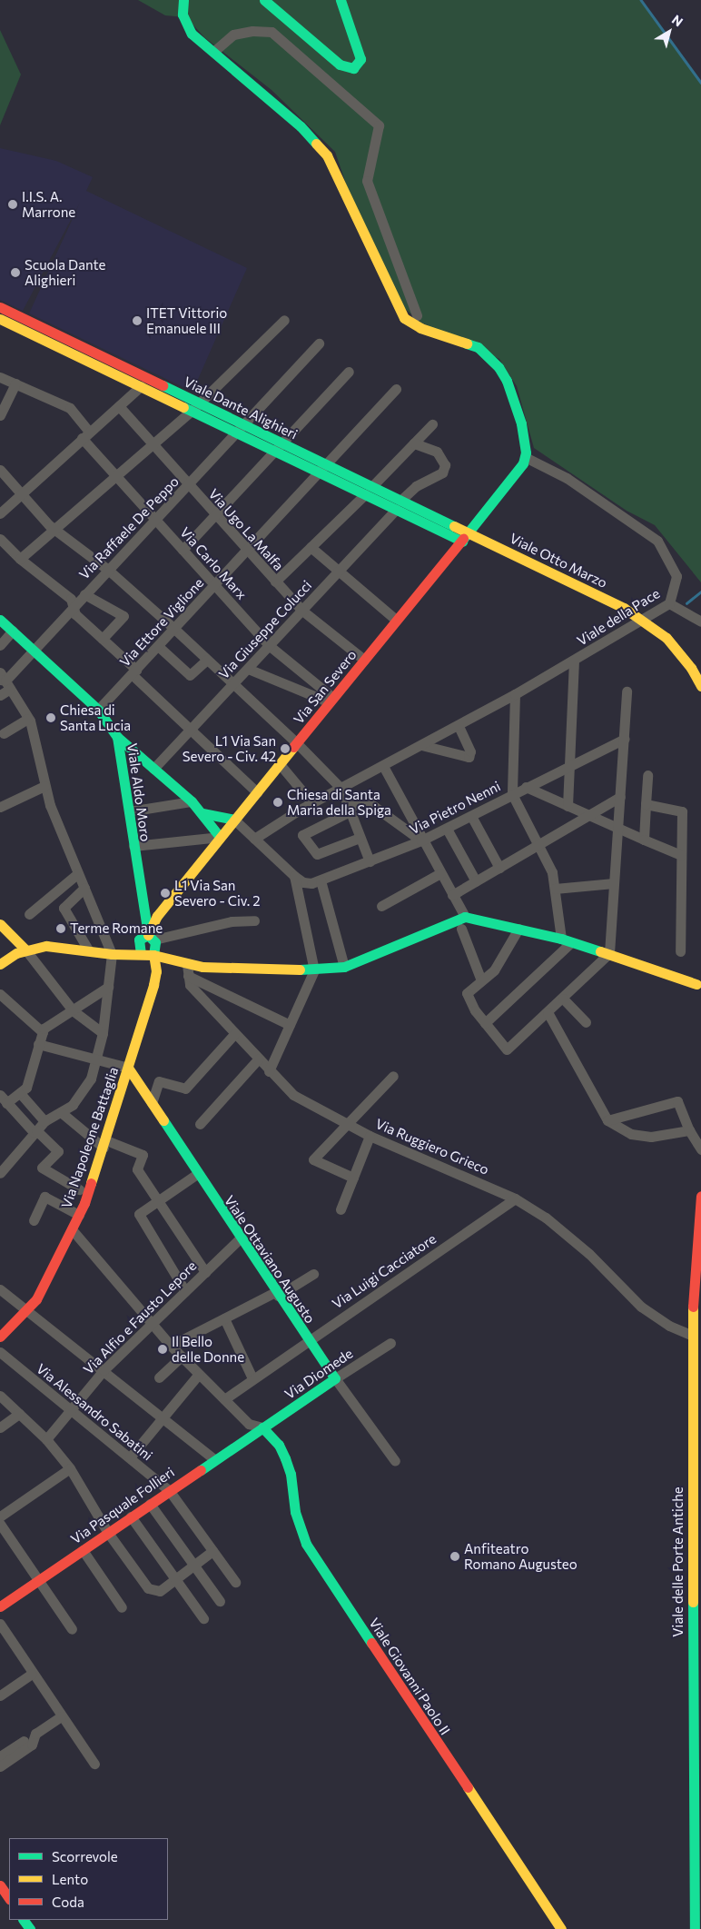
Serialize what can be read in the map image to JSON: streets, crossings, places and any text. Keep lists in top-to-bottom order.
{
  "streets": {
    "main road": [
      "Viale Dante Alighieri",
      "Viale Otto Marzo",
      "Via San Severo",
      "Viale Aldo Moro",
      "Via Napoleone Battaglia",
      "Viale Ottaviano Augusto",
      "Via Diomede",
      "Via Pasquale Follieri",
      "Viale delle Porte Antiche",
      "Viale Giovanni Paolo II"
    ],
    "street": [
      "Via Raffaele De Peppo",
      "Via Ugo La Malfa",
      "Via Carlo Marx",
      "Viale della Pace",
      "Via Ettore Viglione",
      "Via Giuseppe Colucci",
      "Via Pietro Nenni",
      "Via Ruggiero Grieco",
      "Via Luigi Cacciatore",
      "Via Alfio e Fausto Lepore",
      "Via Alessandro Sabatini"
    ]
  },
  "crossings": [
    ["Viale Dante Alighieri", "Via Raffaele De Peppo"],
    ["Viale Dante Alighieri", "Viale Otto Marzo"],
    ["Viale Dante Alighieri", "Via Ettore Viglione"],
    ["Viale Dante Alighieri", "Via Giuseppe Colucci"],
    ["Viale Dante Alighieri", "Via San Severo"],
    ["Via Raffaele De Peppo", "Via Ugo La Malfa"],
    ["Via Raffaele De Peppo", "Via Carlo Marx"],
    ["Via Raffaele De Peppo", "Viale Aldo Moro"],
    ["Via Ugo La Malfa", "Via Ettore Viglione"],
    ["Via Ugo La Malfa", "Via Giuseppe Colucci"],
    ["Via Ugo La Malfa", "Via San Severo"],
    ["Viale Otto Marzo", "Via San Severo"],
    ["Via Carlo Marx", "Via Ettore Viglione"],
    ["Via Carlo Marx", "Via Giuseppe Colucci"],
    ["Via Carlo Marx", "Via San Severo"],
    ["Viale della Pace", "Via San Severo"],
    ["Via Ettore Viglione", "Viale Aldo Moro"],
    ["Via San Severo", "Viale Aldo Moro"],
    ["Via San Severo", "Via Napoleone Battaglia"],
    ["Viale Aldo Moro", "Via Napoleone Battaglia"],
    ["Via Napoleone Battaglia", "Viale Ottaviano Augusto"],
    ["Via Ruggiero Grieco", "Via Luigi Cacciatore"],
    ["Via Ruggiero Grieco", "Viale delle Porte Antiche"],
    ["Viale Ottaviano Augusto", "Via Luigi Cacciatore"],
    ["Viale Ottaviano Augusto", "Via Alfio e Fausto Lepore"],
    ["Viale Ottaviano Augusto", "Via Diomede"],
    ["Via Alfio e Fausto Lepore", "Via Alessandro Sabatini"],
    ["Via Diomede", "Via Pasquale Follieri"],
    ["Via Diomede", "Viale Giovanni Paolo II"],
    ["Via Alessandro Sabatini", "Via Pasquale Follieri"],
    ["Via Pasquale Follieri", "Viale Giovanni Paolo II"]
  ],
  "places": [
    "I.I.S. A. Marrone",
    "Scuola Dante Alighieri",
    "ITET Vittorio Emanuele III",
    "Chiesa di Santa Lucia",
    "L1 Via San Severo - Civ. 42",
    "Chiesa di Santa Maria della Spiga",
    "L1 Via San Severo - Civ. 2",
    "Terme Romane",
    "Il Bello delle Donne",
    "Anfiteatro Romano Augusteo"
  ],
  "legend": ["Scorrevole", "Lento", "Coda"],
  "north": "top right"
}
